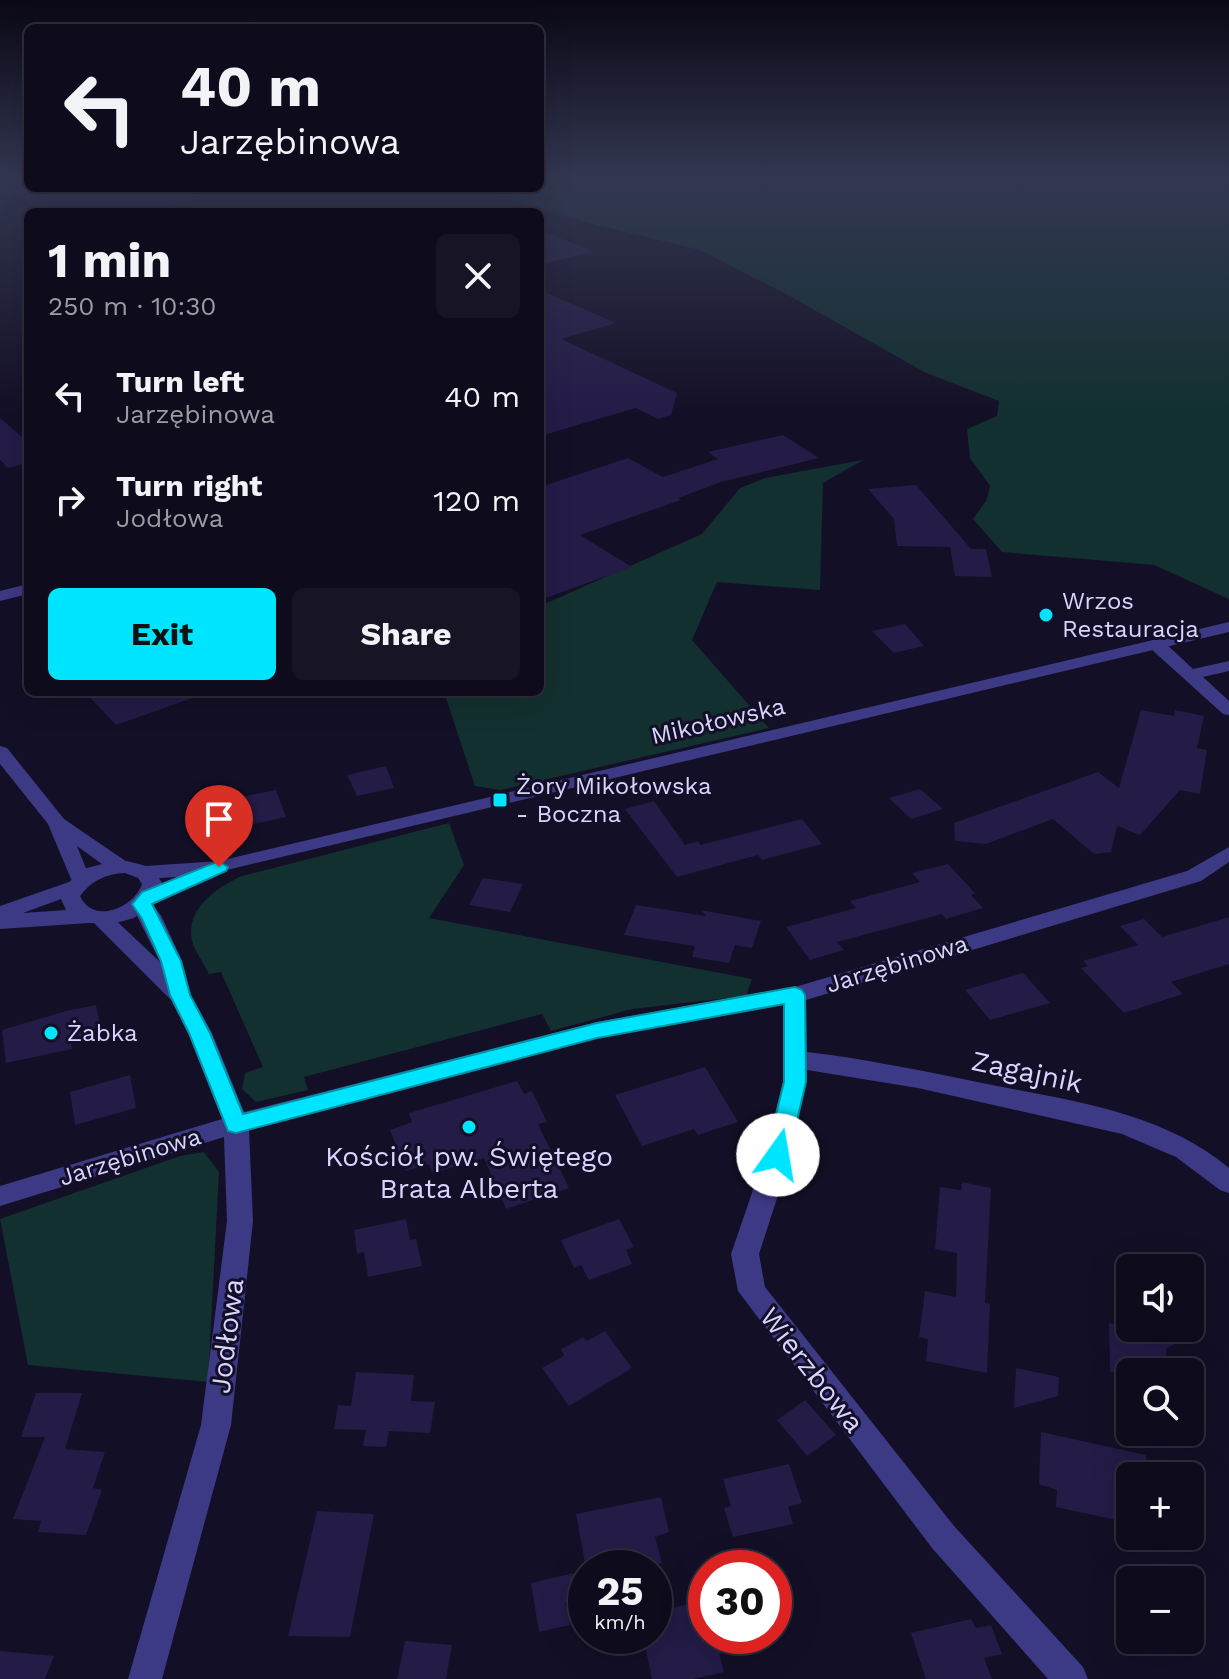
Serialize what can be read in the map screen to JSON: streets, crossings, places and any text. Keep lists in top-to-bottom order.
{
  "streets": {
    "street": [
      "Mikołowska",
      "Jarzębinowa",
      "Zagajnik",
      "Jodłowa",
      "Wierzbowa"
    ]
  },
  "crossings": [
    ["Mikołowska", "Jodłowa"],
    ["Jarzębinowa", "Jodłowa"],
    ["Jarzębinowa", "Wierzbowa"],
    ["Zagajnik", "Wierzbowa"]
  ],
  "places": {
    "other": ["Wrzos Restauracja", "Żabka", "Kościół pw. Świętego Brata Alberta"],
    "transit": ["Żory Mikołowska - Boczna"]
  },
  "page": {
    "turn": ["40 m", "Jarzębinowa"],
    "heading": ["1 min", "250 m · 10:30"],
    "list": [
      {
        "name": "Turn left",
        "note": "Jarzębinowa",
        "value": "40 m"
      },
      {
        "name": "Turn right",
        "note": "Jodłowa",
        "value": "120 m"
      }
    ],
    "buttons": ["Exit", "Share"],
    "map_buttons": ["+", "−"],
    "speed": "25 km/h",
    "limit": "30"
  }
}
